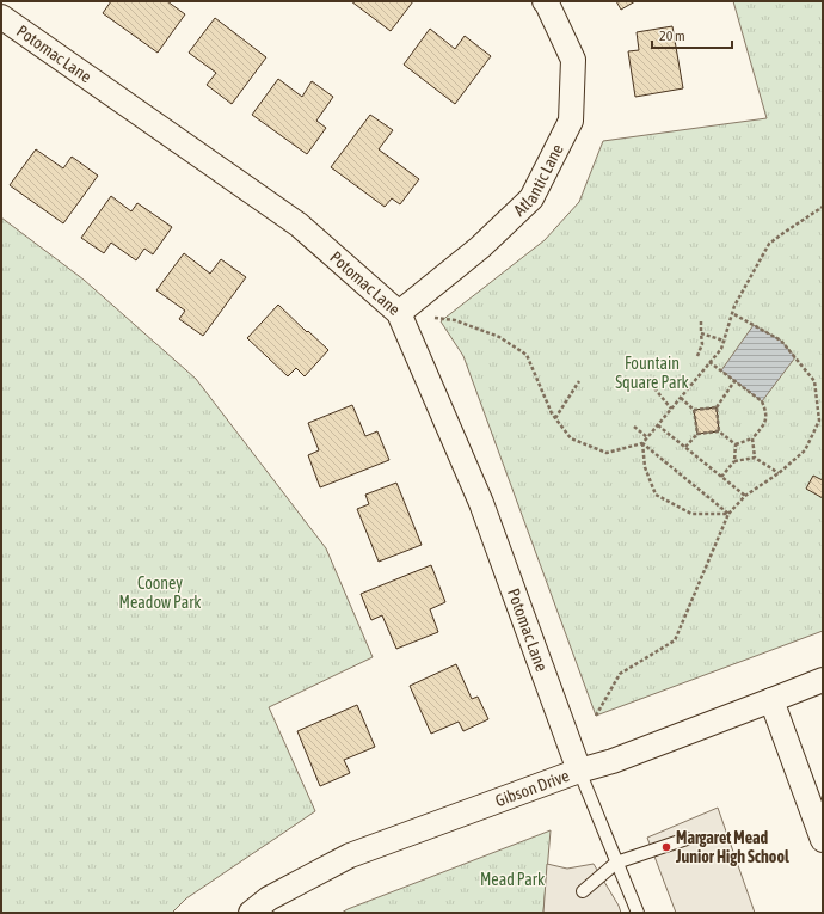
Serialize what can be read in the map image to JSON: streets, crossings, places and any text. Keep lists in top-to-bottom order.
{
  "streets": {
    "street": ["Potomac Lane", "Atlantic Lane", "Gibson Drive"]
  },
  "crossings": [
    ["Potomac Lane", "Atlantic Lane"],
    ["Potomac Lane", "Gibson Drive"]
  ],
  "parks": ["Fountain Square Park", "Cooney Meadow Park", "Mead Park"],
  "places": ["Margaret Mead Junior High School"],
  "scale_bar": "20 m"
}
